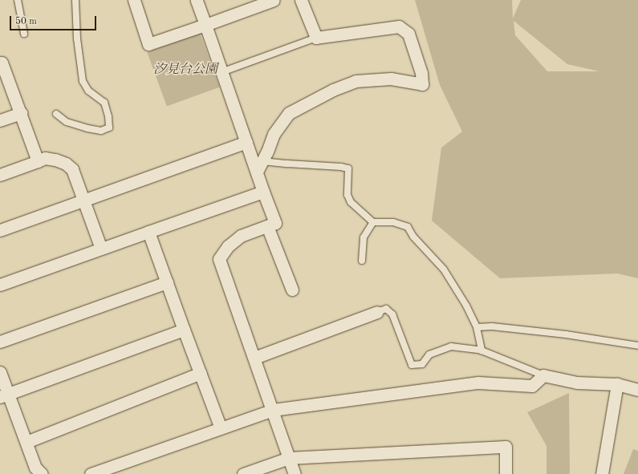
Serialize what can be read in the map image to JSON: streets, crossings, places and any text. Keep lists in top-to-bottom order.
{
  "parks": ["汐見台公園"],
  "scale_bar": "50 m"
}
